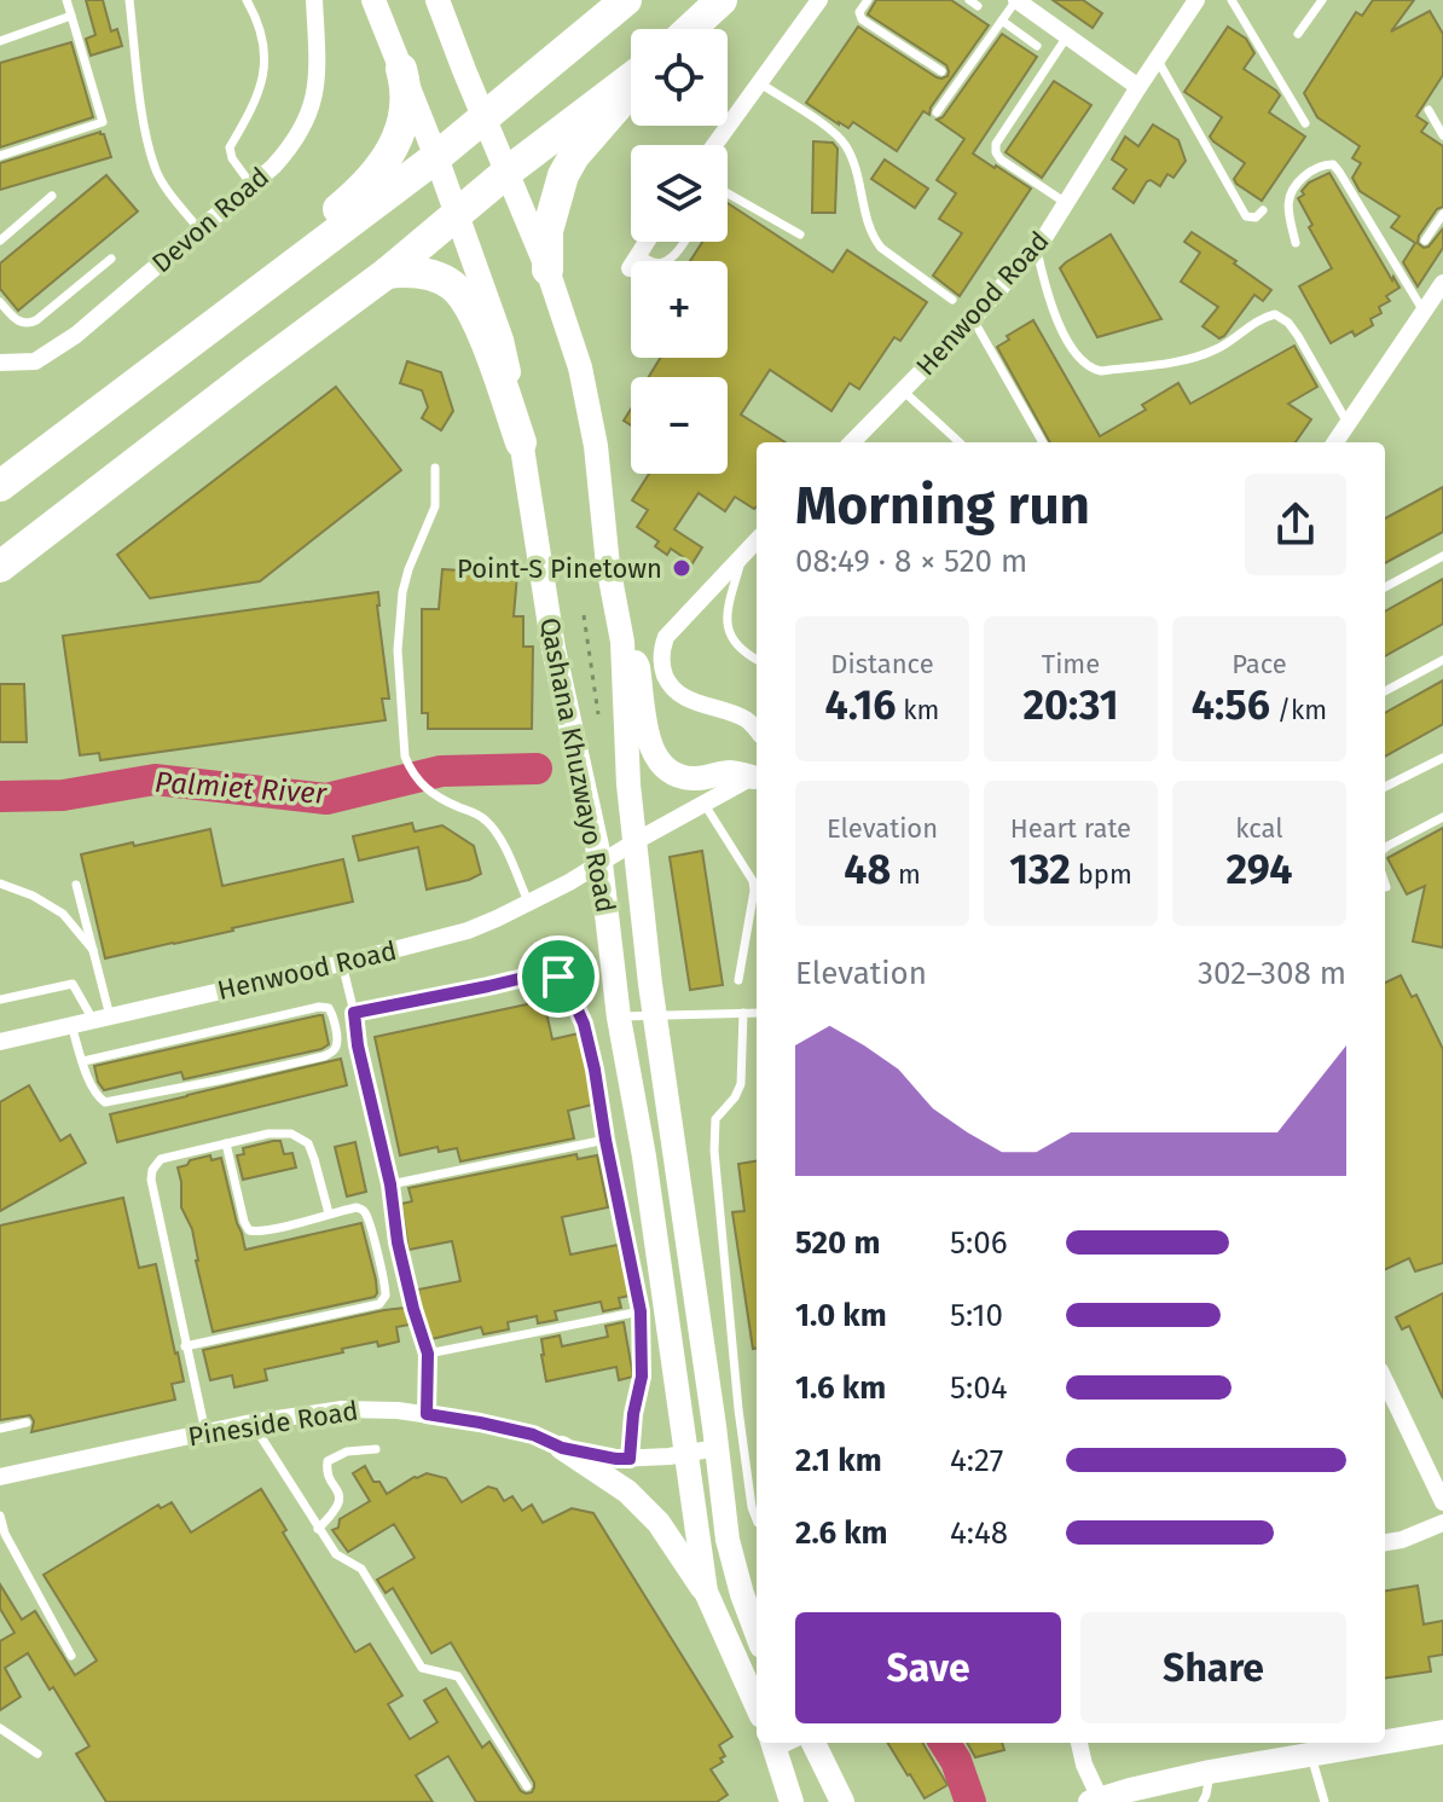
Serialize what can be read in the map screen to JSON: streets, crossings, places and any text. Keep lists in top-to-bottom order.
{
  "streets": {
    "main road": ["Qashana Khuzwayo Road"],
    "street": ["Devon Road", "Henwood Road", "Pineside Road"]
  },
  "crossings": [
    ["Henwood Road", "Qashana Khuzwayo Road"],
    ["Qashana Khuzwayo Road", "Pineside Road"]
  ],
  "water": ["Palmiet River"],
  "places": ["Point-S Pinetown"],
  "page": {
    "map_buttons": ["+", "−"],
    "heading": ["Morning run", "08:49 · 8 × 520 m"],
    "stats": [
      ["Distance", "4.16 km"],
      ["Time", "20:31"],
      ["Pace", "4:56 /km"],
      ["Elevation", "48 m"],
      ["Heart rate", "132 bpm"],
      ["kcal", "294"]
    ],
    "chart": ["Elevation", "302–308 m"],
    "list": [
      {
        "name": "520 m",
        "note": "5:06"
      },
      {
        "name": "1.0 km",
        "note": "5:10"
      },
      {
        "name": "1.6 km",
        "note": "5:04"
      },
      {
        "name": "2.1 km",
        "note": "4:27"
      },
      {
        "name": "2.6 km",
        "note": "4:48"
      }
    ],
    "buttons": ["Save", "Share"]
  }
}
